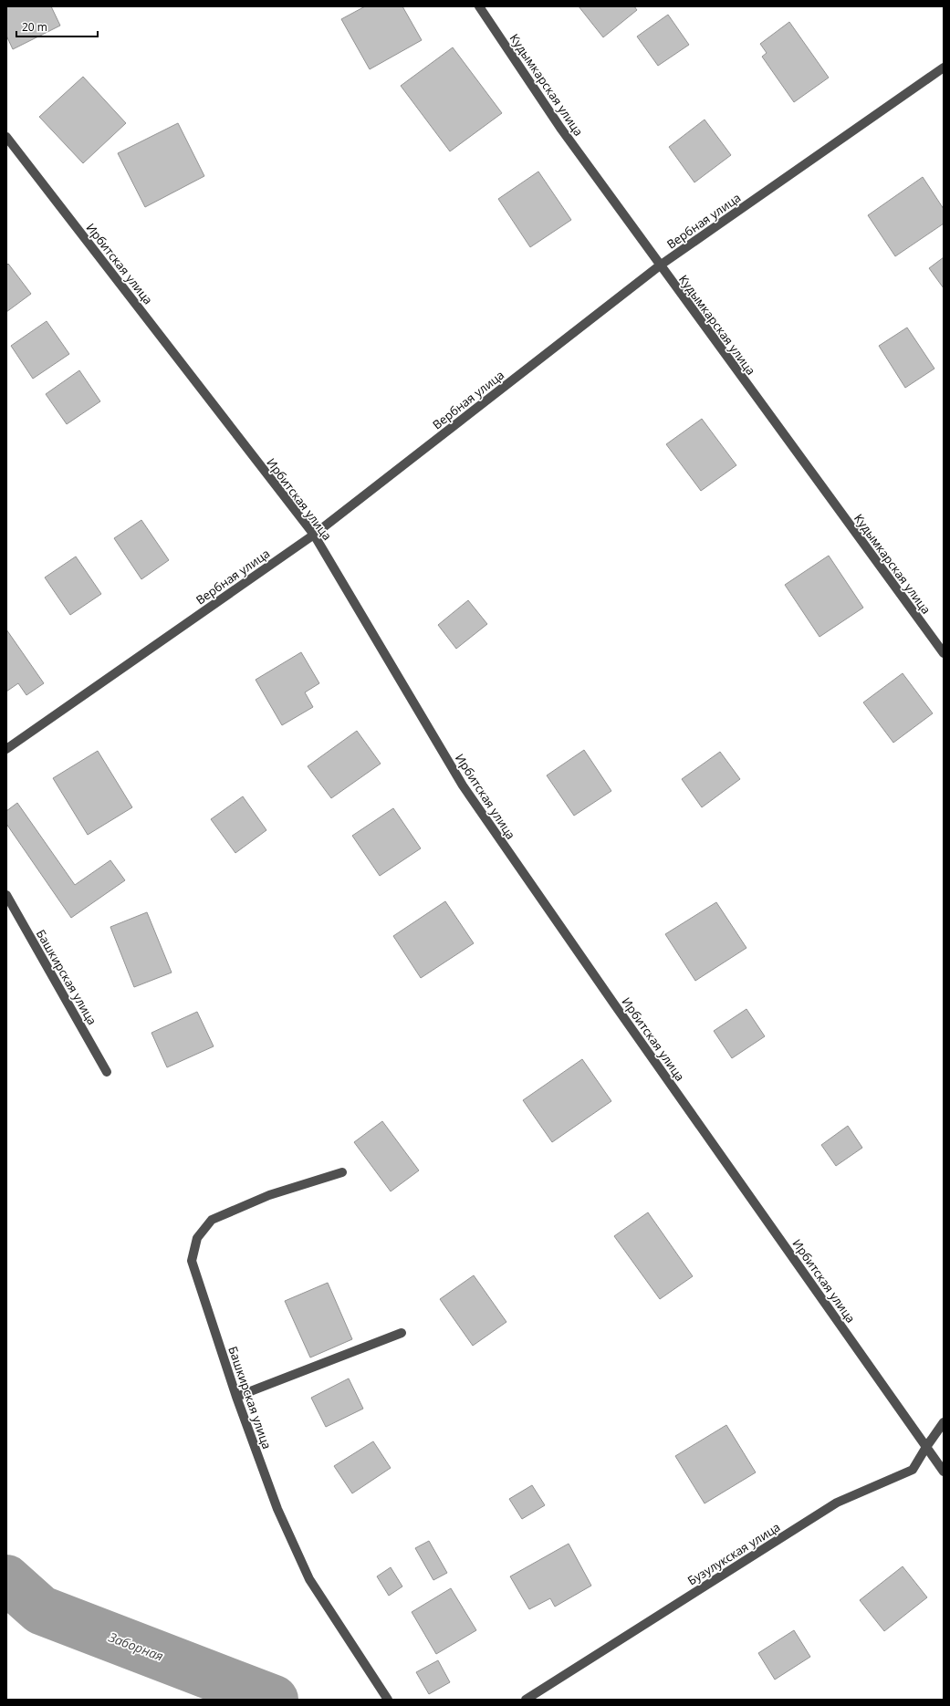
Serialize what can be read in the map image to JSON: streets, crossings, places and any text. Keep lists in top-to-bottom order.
{
  "streets": {
    "street": [
      "Кудымкарская улица",
      "Вербная улица",
      "Ирбитская улица",
      "Башкирская улица",
      "Бузулукская улица"
    ]
  },
  "crossings": [
    ["Кудымкарская улица", "Вербная улица"],
    ["Вербная улица", "Ирбитская улица"],
    ["Ирбитская улица", "Бузулукская улица"]
  ],
  "water": ["Заборная"],
  "scale_bar": "20 m"
}
